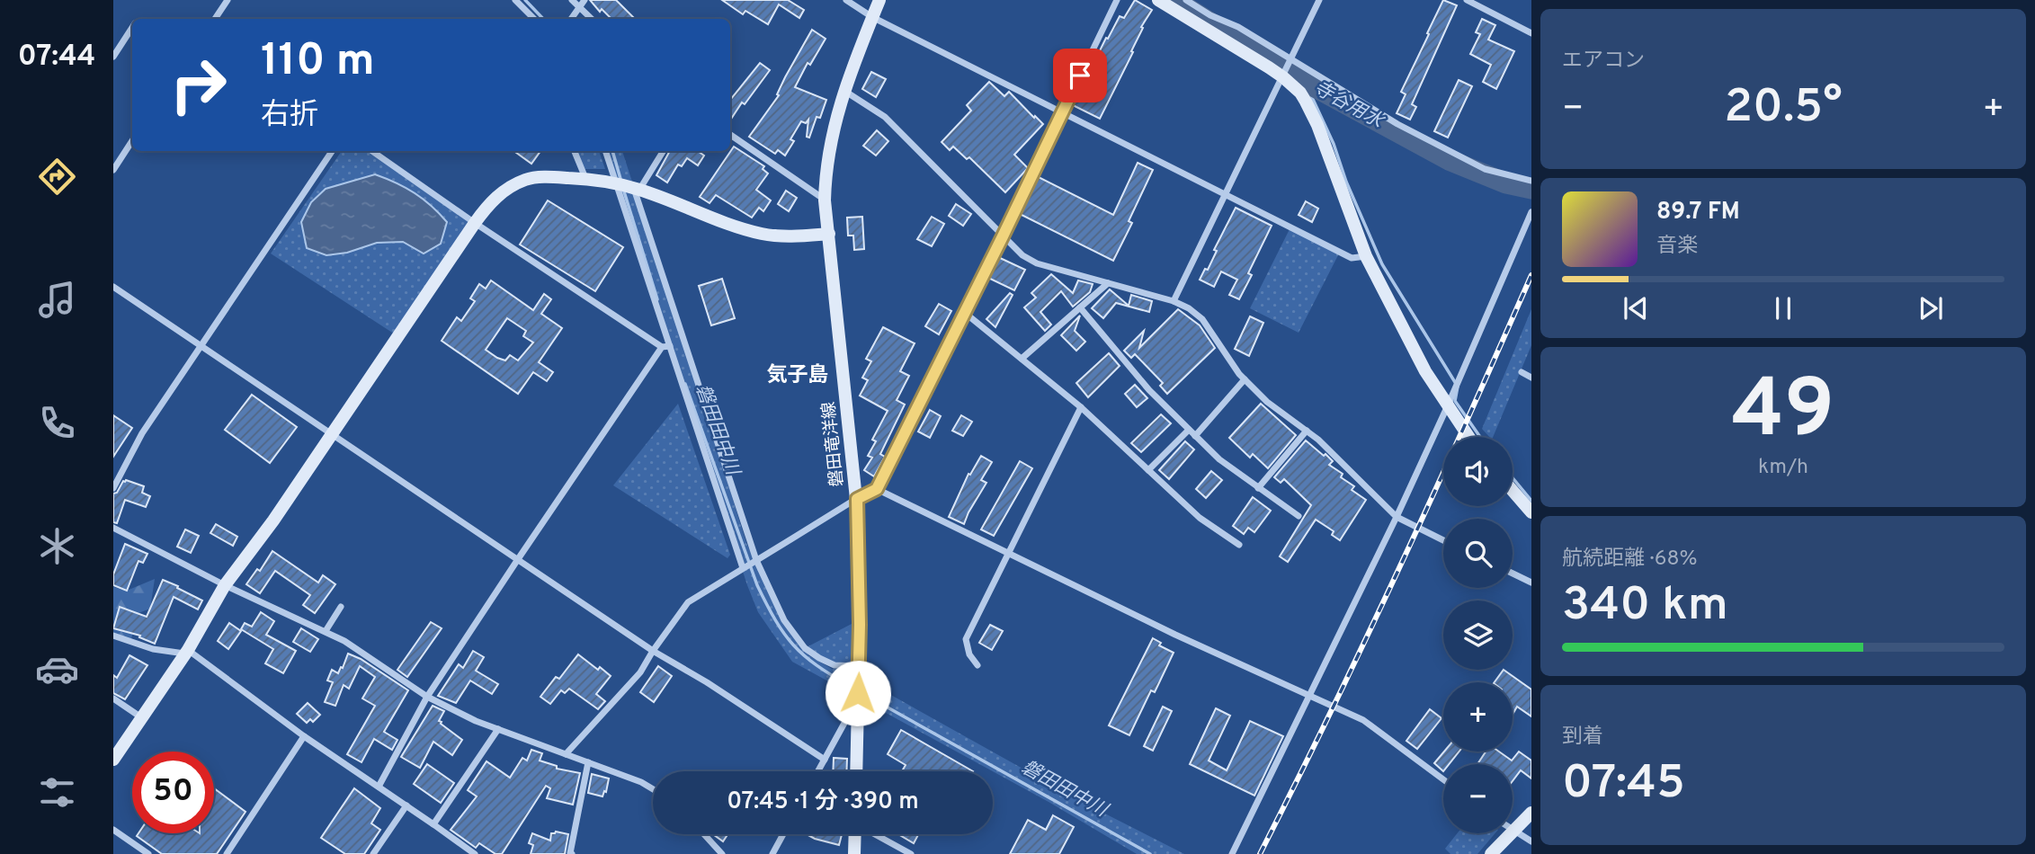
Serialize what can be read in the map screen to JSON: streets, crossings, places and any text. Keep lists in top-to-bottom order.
{
  "streets": {
    "street": ["磐田竜洋線"]
  },
  "districts": ["気子島"],
  "water": ["寺谷用水", "磐田田中川"],
  "page": {
    "tabs": "07:44",
    "tile": [
      "エアコン",
      ["49", "km/h"],
      ["航続距離 · 68%", "340 km"],
      ["到着", "07:45"]
    ],
    "turn": ["110 m", "右折"],
    "heat": ["−", "20.5°", "+"],
    "song": ["89.7 FM", "音楽"],
    "map_buttons": ["+", "−"],
    "limit": "50",
    "trip": "07:45 · 1 分 · 390 m"
  }
}
